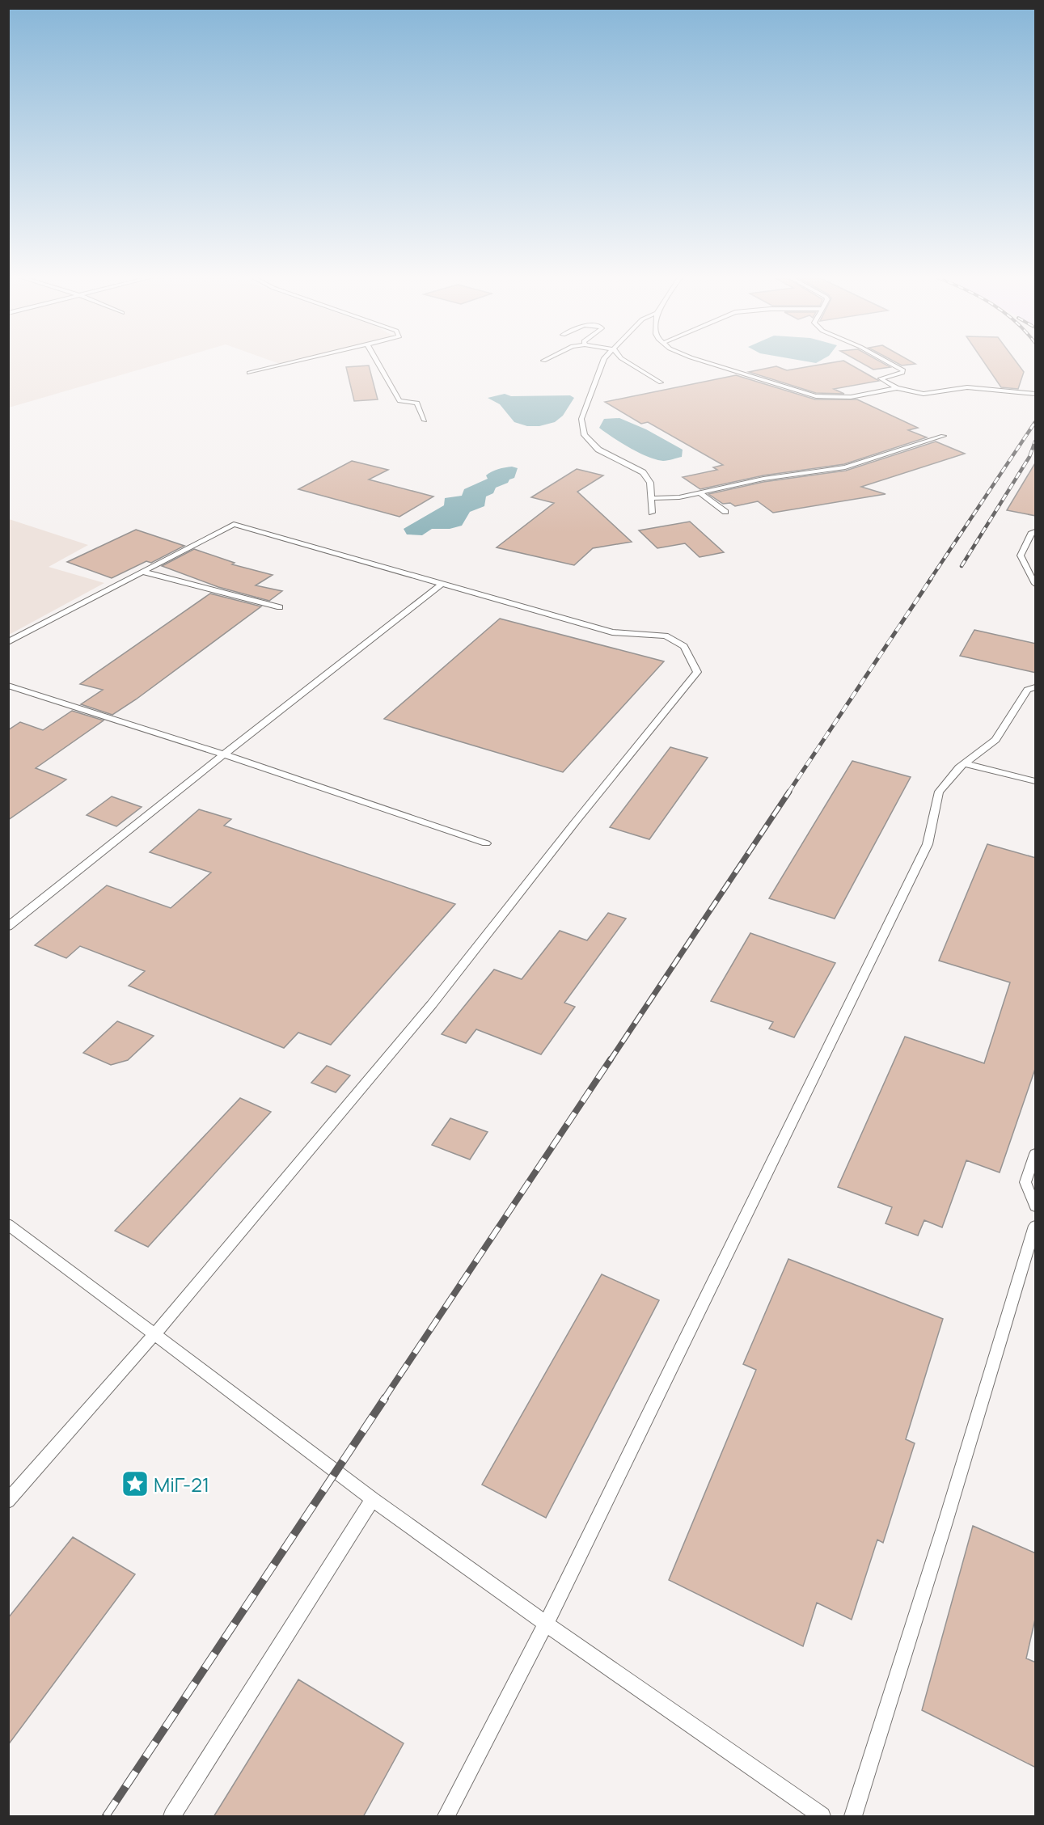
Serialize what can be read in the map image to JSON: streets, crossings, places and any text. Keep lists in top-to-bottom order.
{
  "places": {
    "place": ["МіГ-21"]
  }
}
